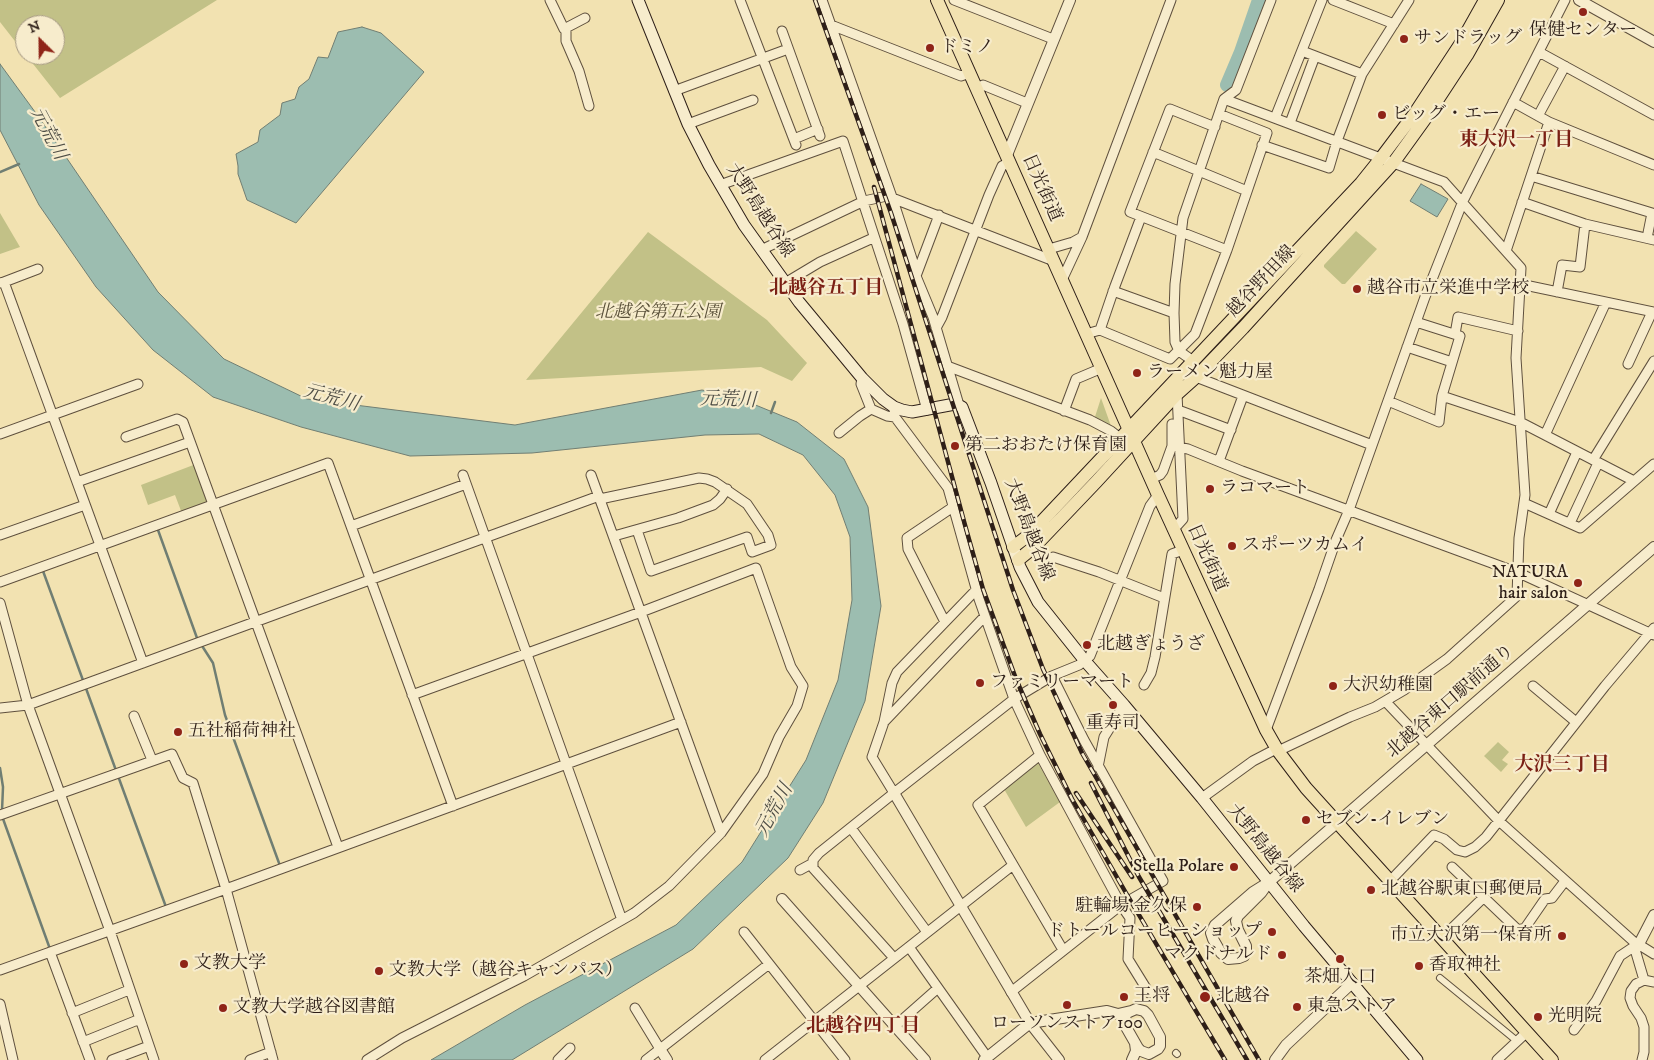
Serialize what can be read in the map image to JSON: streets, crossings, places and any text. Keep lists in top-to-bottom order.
{
  "streets": {
    "main road": ["日光街道", "大野島越谷線", "越谷野田線"],
    "street": ["北越谷東口駅前通り"]
  },
  "crossings": [
    ["日光街道", "越谷野田線"],
    ["日光街道", "北越谷東口駅前通り"],
    ["大野島越谷線", "越谷野田線"],
    ["大野島越谷線", "北越谷東口駅前通り"]
  ],
  "districts": [
    "東大沢一丁目",
    "北越谷五丁目",
    "大沢三丁目",
    "北越谷四丁目"
  ],
  "water": ["元荒川"],
  "parks": ["北越谷第五公園"],
  "places": [
    "保健センター",
    "サンドラッグ",
    "ドミノ",
    "ビッグ・エー",
    "越谷市立栄進中学校",
    "ラーメン魁力屋",
    "第二おおたけ保育園",
    "ラコマート",
    "スポーツカムイ",
    "NATURA hair salon",
    "北越ぎょうざ",
    "ファミリーマート",
    "大沢幼稚園",
    "重寿司",
    "五社稲荷神社",
    "セブン-イレブン",
    "Stella Polare",
    "北越谷駅東口郵便局",
    "駐輪場 金久保",
    "ドトールコーヒーショップ",
    "市立大沢第一保育所",
    "マクドナルド",
    "茶畑入口",
    "文教大学",
    "香取神社",
    "文教大学（越谷キャンパス）",
    "王将",
    "北越谷",
    "ローソンストア100",
    "東急ストア",
    "文教大学越谷図書館",
    "光明院"
  ],
  "north": "top left"
}
